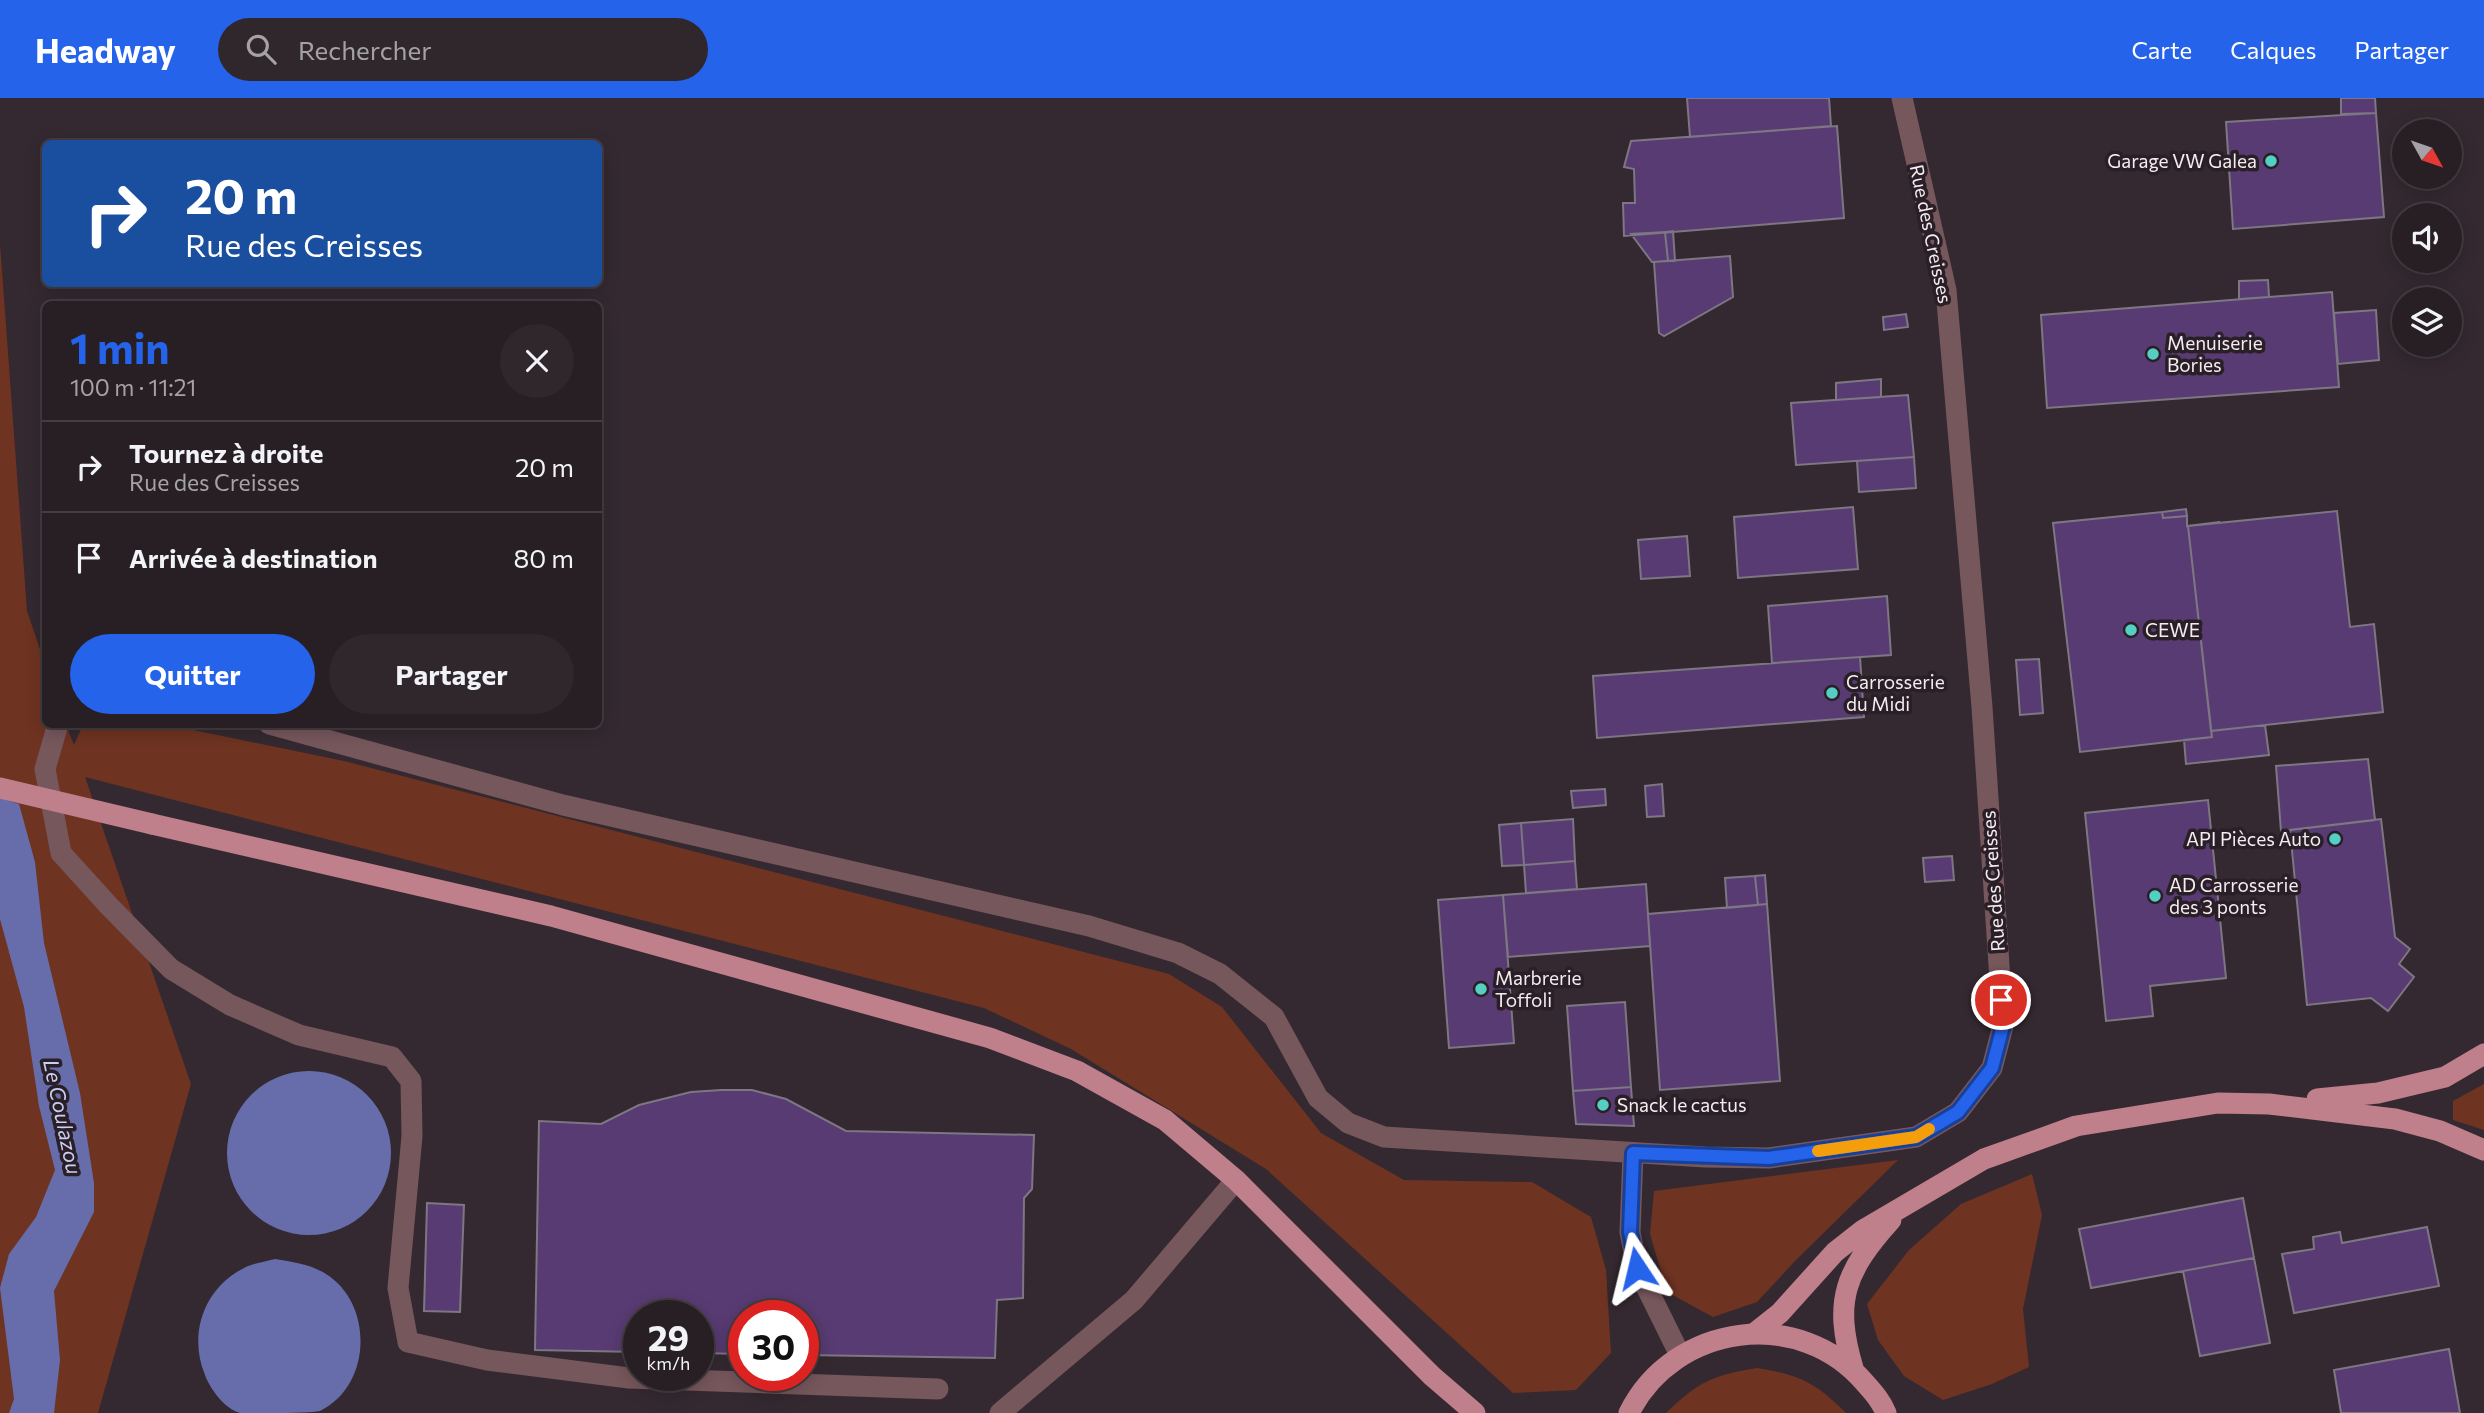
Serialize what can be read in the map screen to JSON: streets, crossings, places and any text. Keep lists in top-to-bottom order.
{
  "streets": {
    "street": ["Rue des Creisses"]
  },
  "water": ["Le Coulazou"],
  "places": [
    "Garage VW Galea",
    "Menuiserie Bories",
    "CEWE",
    "Carrosserie du Midi",
    "API Pièces Auto",
    "AD Carrosserie des 3 ponts",
    "Marbrerie Toffoli",
    "Snack le cactus"
  ],
  "north": "bottom right",
  "page": {
    "header": "Headway",
    "search": "Rechercher",
    "nav": ["Carte", "Calques", "Partager"],
    "turn": ["20 m", "Rue des Creisses"],
    "heading": ["1 min", "100 m · 11:21"],
    "list": [
      {
        "name": "Tournez à droite",
        "note": "Rue des Creisses",
        "value": "20 m"
      },
      {
        "name": "Arrivée à destination",
        "value": "80 m"
      }
    ],
    "buttons": ["Quitter", "Partager"],
    "speed": "29 km/h",
    "limit": "30"
  }
}
